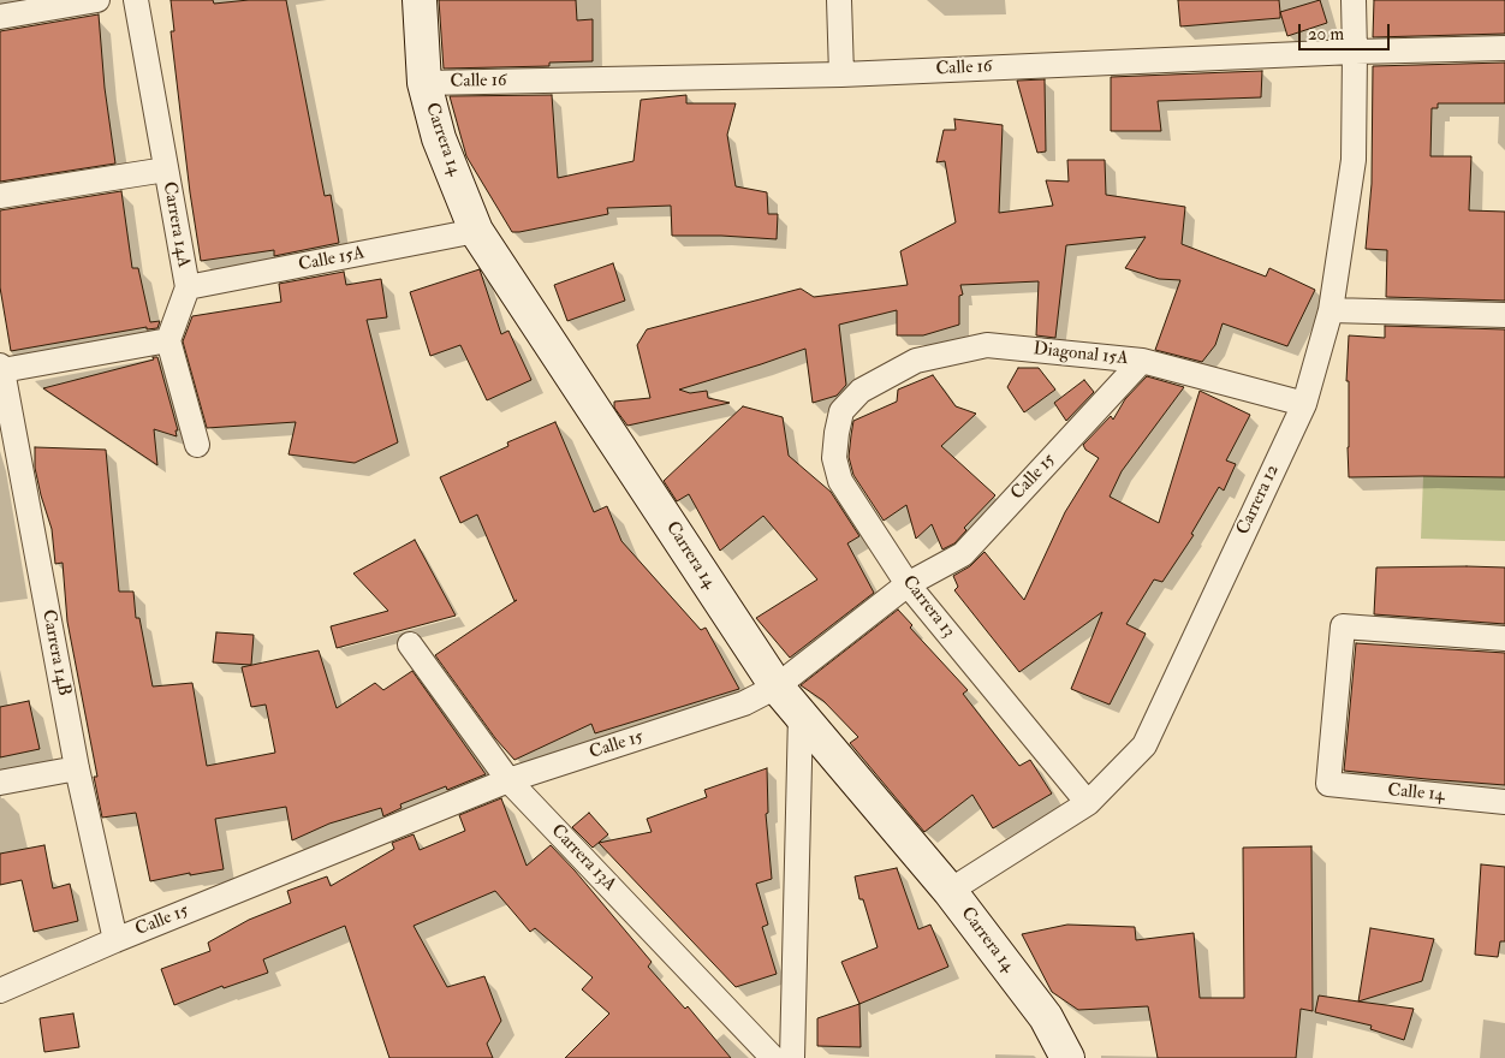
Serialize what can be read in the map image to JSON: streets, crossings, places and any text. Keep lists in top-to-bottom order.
{
  "streets": {
    "street": [
      "Calle 16",
      "Carrera 14",
      "Carrera 14A",
      "Calle 15A",
      "Diagonal 15A",
      "Calle 15",
      "Carrera 12",
      "Carrera 13",
      "Carrera 14B",
      "Calle 14",
      "Carrera 13A"
    ]
  },
  "crossings": [
    ["Calle 16", "Carrera 14"],
    ["Calle 16", "Carrera 12"],
    ["Carrera 14", "Calle 15A"],
    ["Carrera 14", "Calle 15"],
    ["Carrera 14", "Carrera 12"],
    ["Carrera 14A", "Calle 15A"],
    ["Diagonal 15A", "Calle 15"],
    ["Diagonal 15A", "Carrera 12"],
    ["Diagonal 15A", "Carrera 13"],
    ["Calle 15", "Carrera 13"],
    ["Calle 15", "Carrera 14B"],
    ["Calle 15", "Carrera 13A"],
    ["Carrera 12", "Carrera 13"]
  ],
  "scale_bar": "20 m"
}
